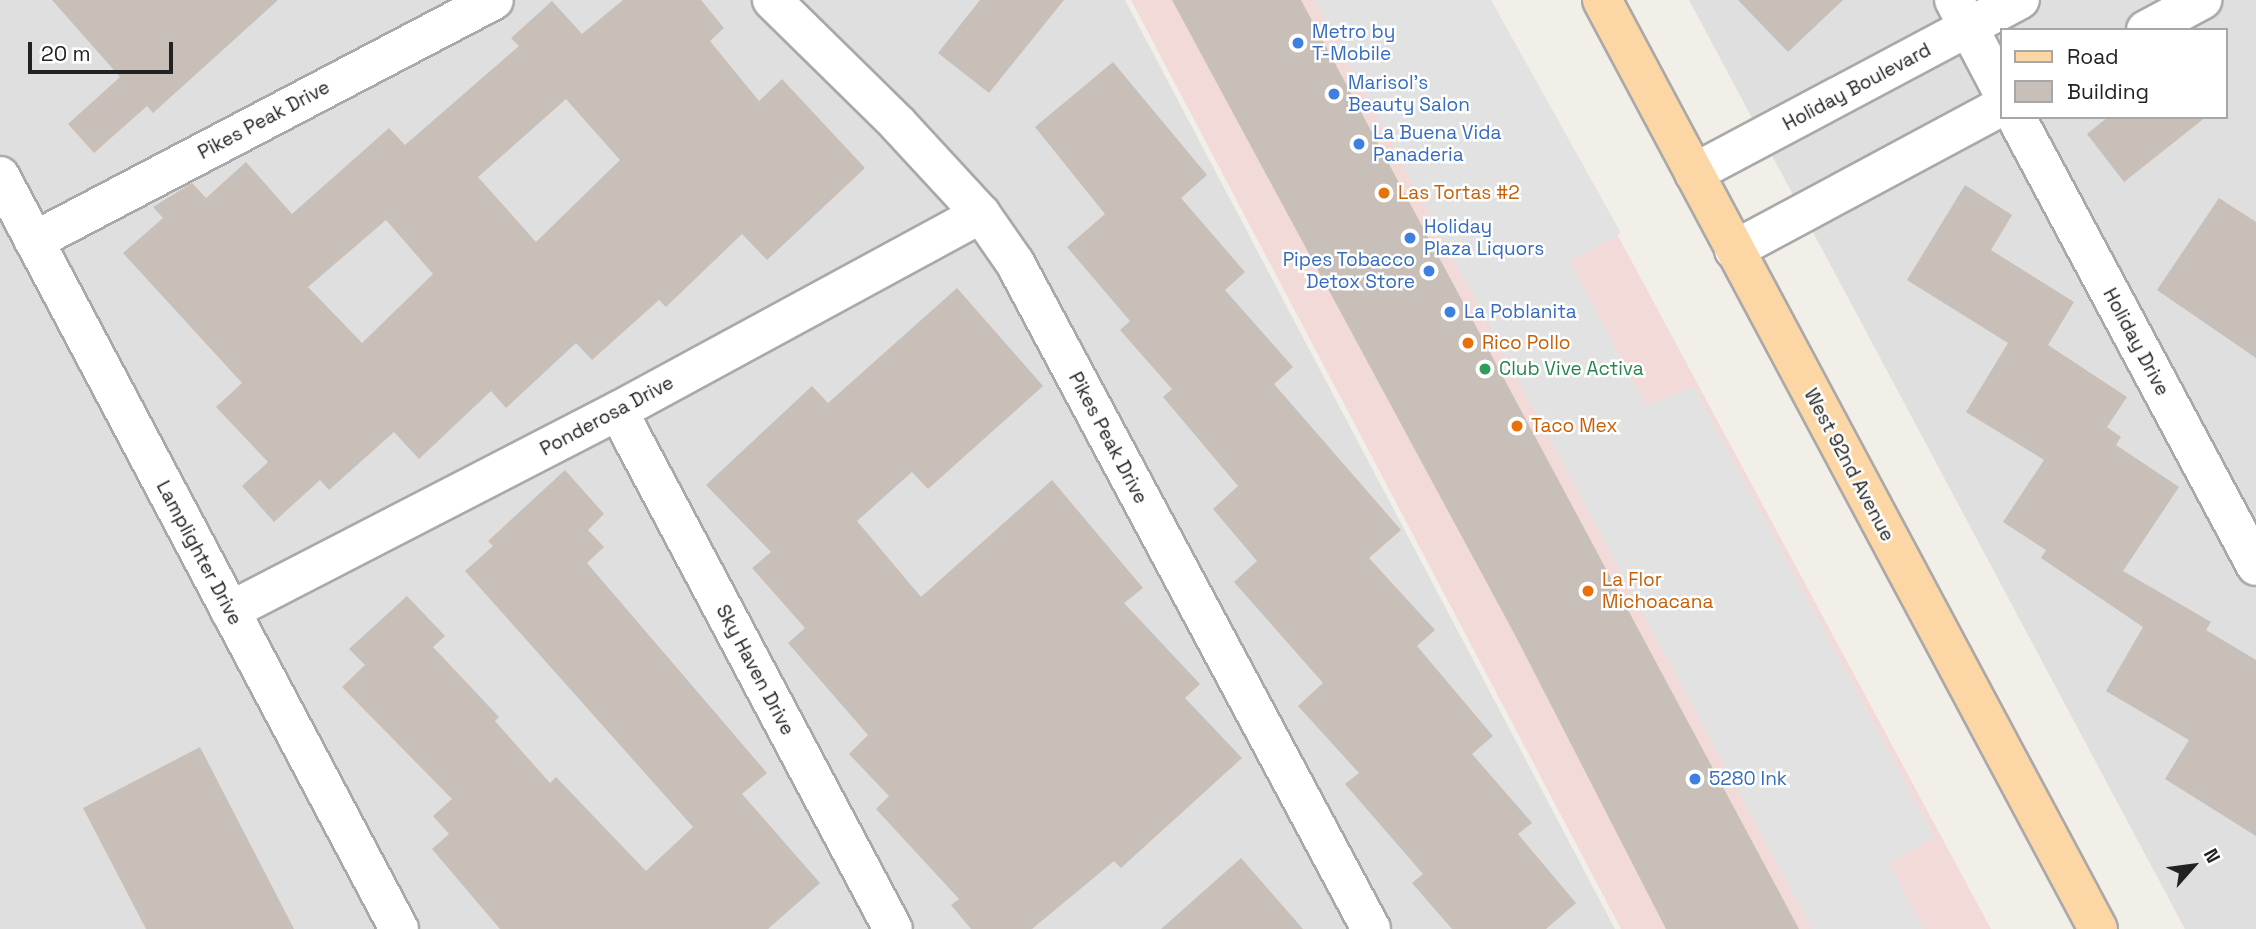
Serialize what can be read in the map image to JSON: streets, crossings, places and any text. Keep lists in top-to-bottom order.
{
  "streets": {
    "main road": ["West 92nd Avenue"],
    "street": [
      "Holiday Boulevard",
      "Pikes Peak Drive",
      "Holiday Drive",
      "Ponderosa Drive",
      "Lamplighter Drive",
      "Sky Haven Drive"
    ]
  },
  "crossings": [
    ["Holiday Boulevard", "West 92nd Avenue"],
    ["Pikes Peak Drive", "Ponderosa Drive"],
    ["Pikes Peak Drive", "Lamplighter Drive"],
    ["Ponderosa Drive", "Lamplighter Drive"],
    ["Ponderosa Drive", "Sky Haven Drive"]
  ],
  "places": [
    "Metro by T-Mobile",
    "Marisol's Beauty Salon",
    "La Buena Vida Panaderia",
    "Las Tortas #2",
    "Holiday Plaza Liquors",
    "Pipes Tobacco Detox Store",
    "La Poblanita",
    "Rico Pollo",
    "Club Vive Activa",
    "Taco Mex",
    "La Flor Michoacana",
    "5280 Ink"
  ],
  "legend": ["Road", "Building"],
  "scale_bar": "20 m",
  "north": "top right"
}
